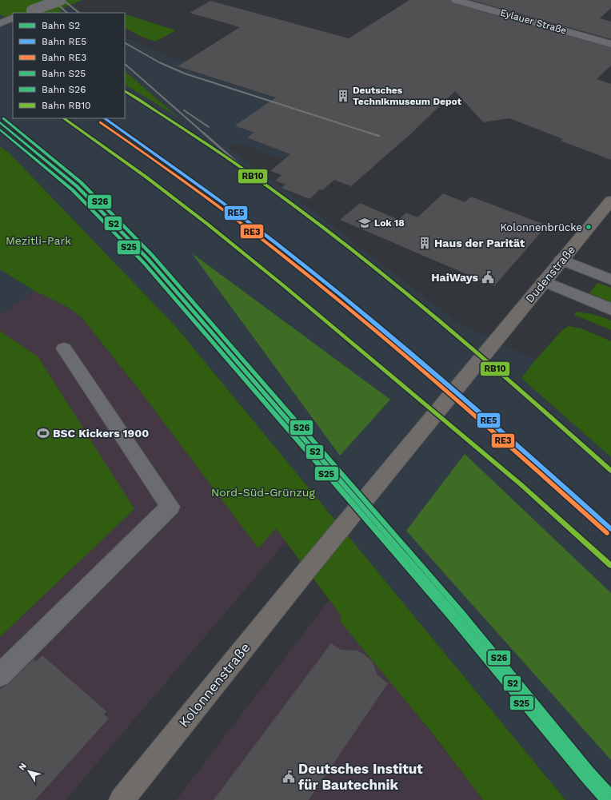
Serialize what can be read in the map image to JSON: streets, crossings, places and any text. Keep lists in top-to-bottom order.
{
  "streets": {
    "main road": ["Dudenstraße", "Kolonnenstraße"],
    "street": ["Eylauer Straße"]
  },
  "crossings": [
    ["Dudenstraße", "Kolonnenstraße"]
  ],
  "parks": ["Mezitli-Park", "Nord-Süd-Grünzug"],
  "places": {
    "building": ["Deutsches Technikmuseum Depot", "Haus der Parität"],
    "school or university": ["Lok 18"],
    "other": ["Kolonnenbrücke"],
    "public building": ["HaiWays", "Deutsches Institut für Bautechnik"],
    "sports": ["BSC Kickers 1900"]
  },
  "lines": [
    "rail line RB10",
    "rail line RE5",
    "rail line S26",
    "rail line S2",
    "rail line RE3",
    "rail line S25"
  ],
  "legend": [
    "Bahn S2",
    "Bahn RE5",
    "Bahn RE3",
    "Bahn S25",
    "Bahn S26",
    "Bahn RB10"
  ],
  "north": "top left"
}
